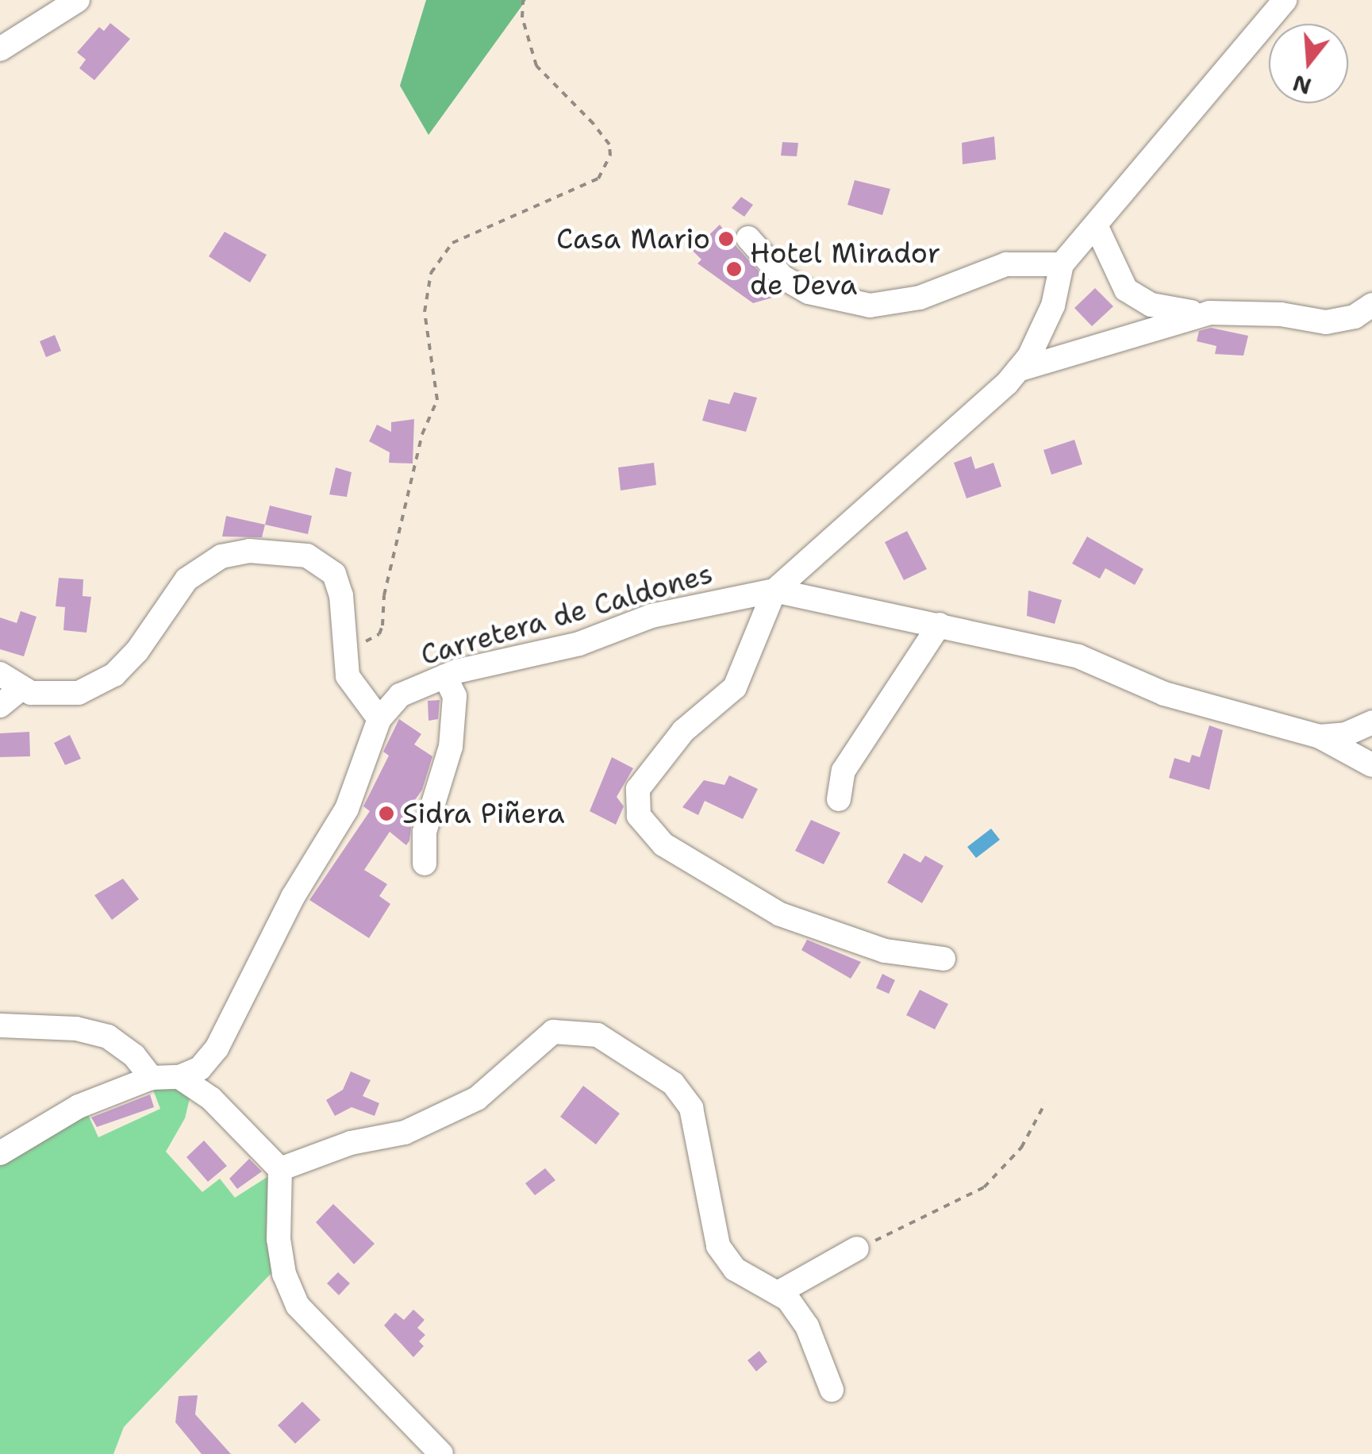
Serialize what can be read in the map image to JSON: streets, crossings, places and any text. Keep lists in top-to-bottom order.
{
  "streets": {
    "street": ["Carretera de Caldones"]
  },
  "places": ["Casa Mario", "Hotel Mirador de Deva", "Sidra Piñera"],
  "north": "bottom"
}
